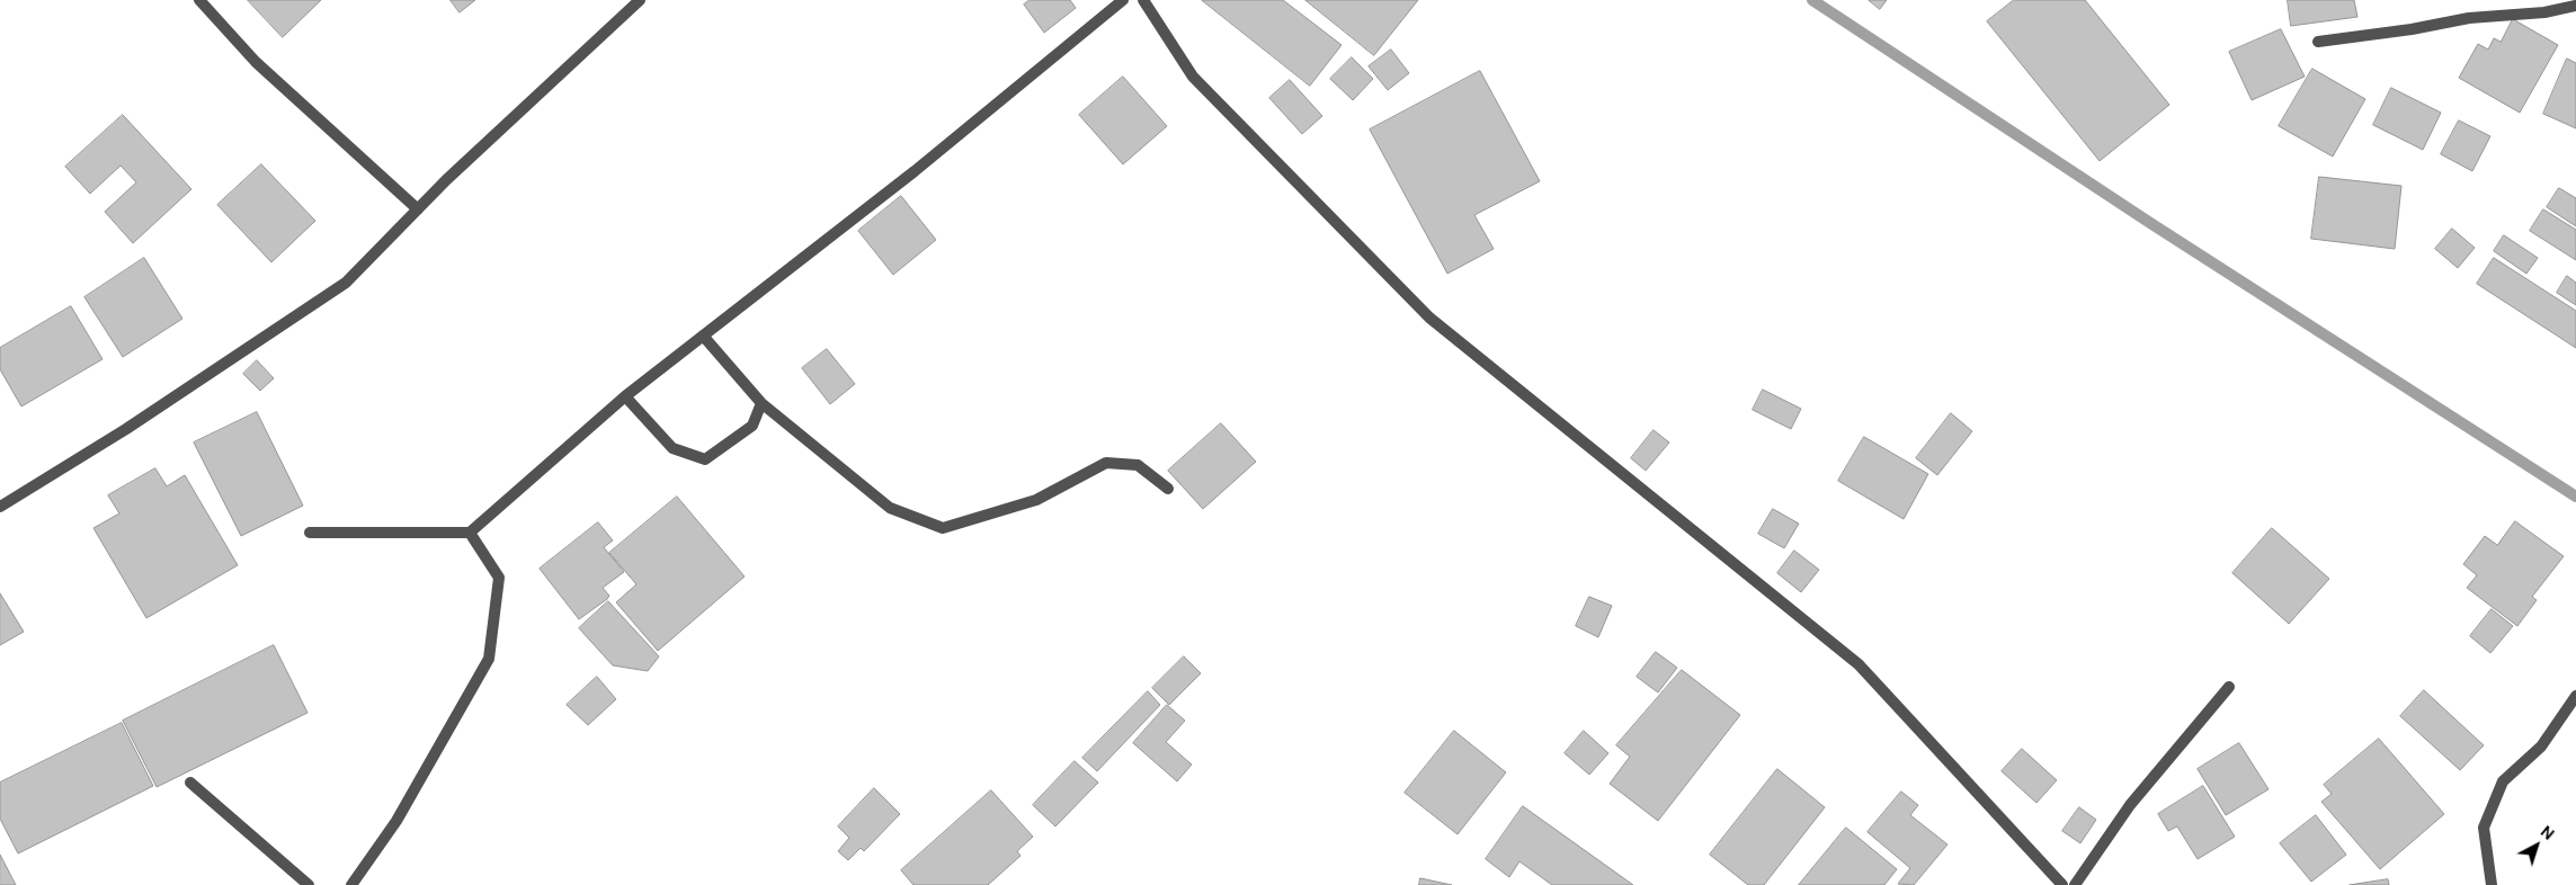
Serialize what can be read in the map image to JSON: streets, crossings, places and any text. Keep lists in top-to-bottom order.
{
  "north": "top right"
}
